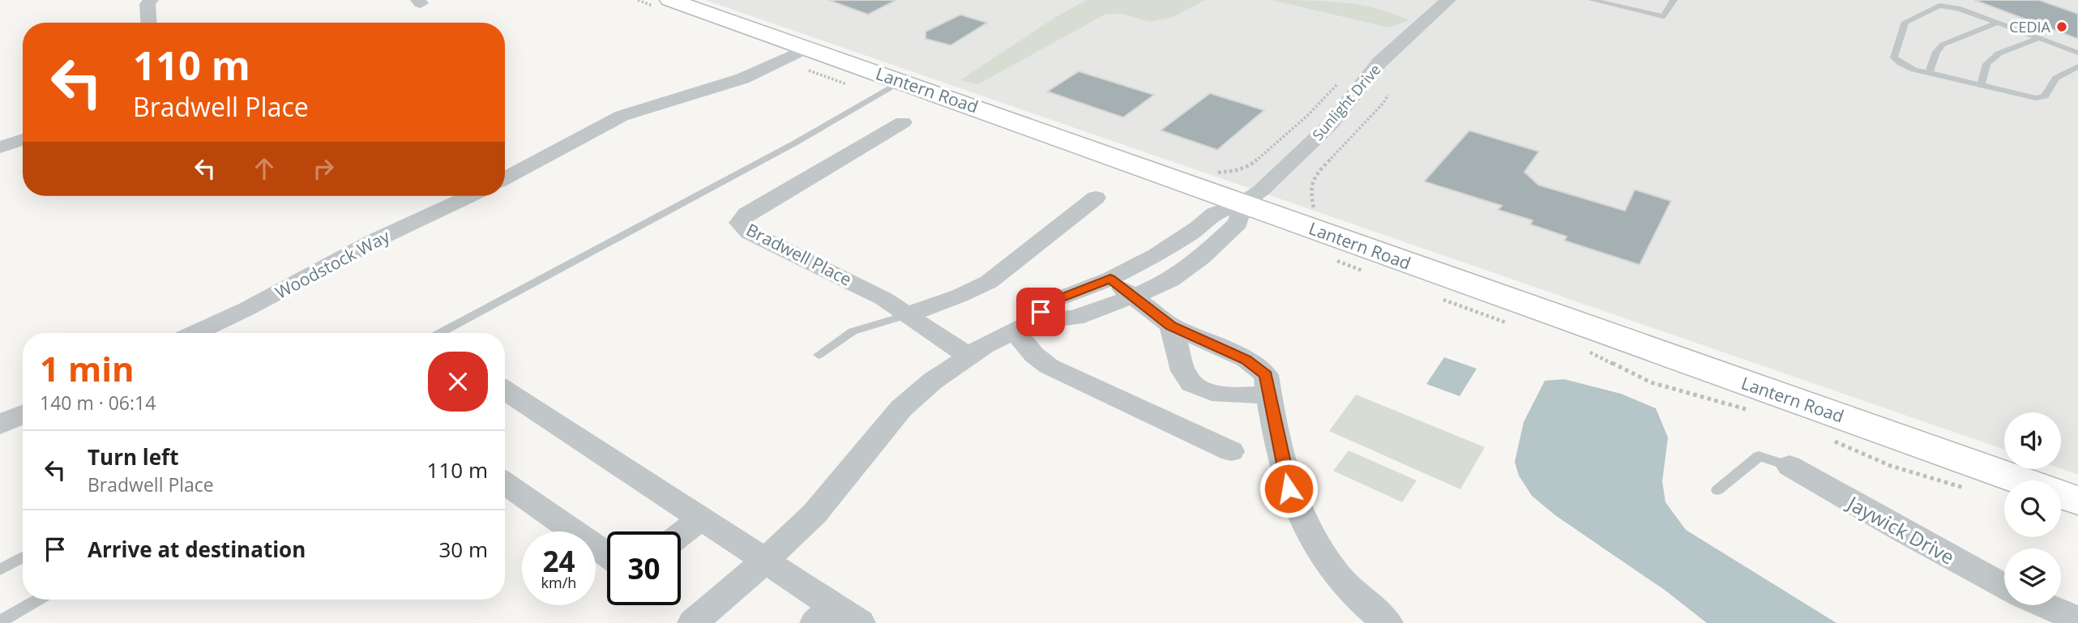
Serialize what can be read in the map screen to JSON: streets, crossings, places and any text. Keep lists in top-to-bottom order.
{
  "streets": {
    "street": [
      "Lantern Road",
      "Sunlight Drive",
      "Bradwell Place",
      "Woodstock Way",
      "Jaywick Drive"
    ]
  },
  "crossings": [
    ["Lantern Road", "Sunlight Drive"]
  ],
  "places": ["CEDIA"],
  "page": {
    "turn": ["110 m", "Bradwell Place"],
    "heading": ["1 min", "140 m · 06:14"],
    "list": [
      {
        "name": "Turn left",
        "note": "Bradwell Place",
        "value": "110 m"
      },
      {
        "name": "Arrive at destination",
        "value": "30 m"
      }
    ],
    "speed": "24 km/h",
    "limit": "30"
  }
}
